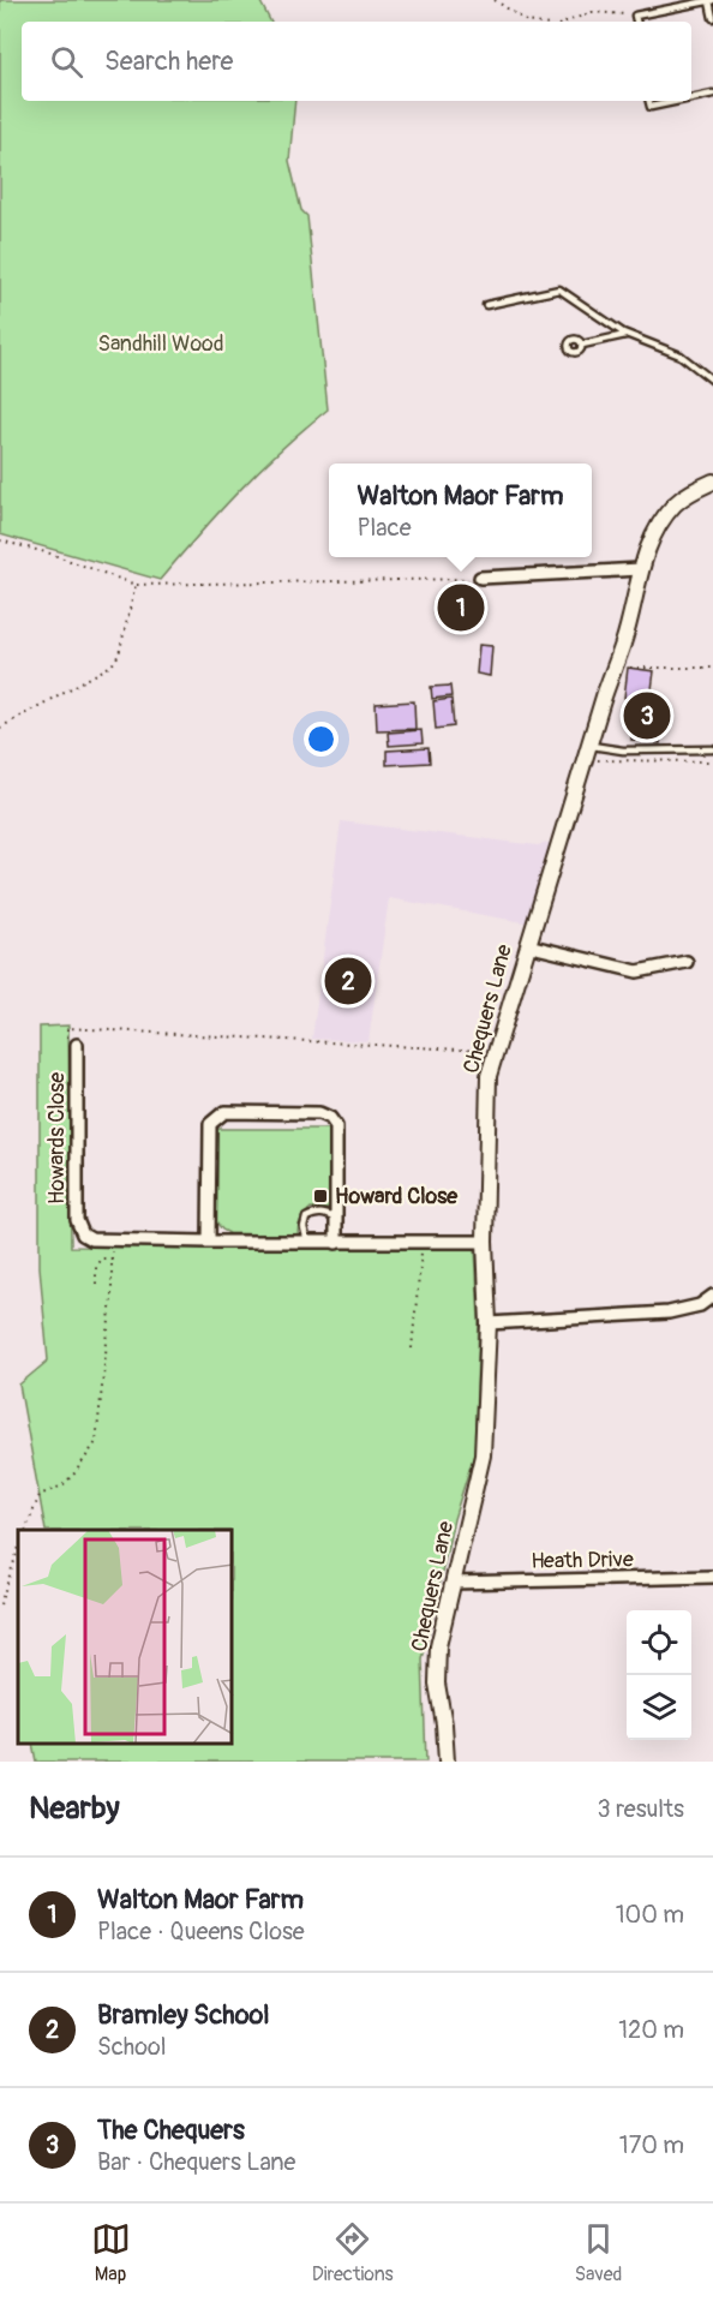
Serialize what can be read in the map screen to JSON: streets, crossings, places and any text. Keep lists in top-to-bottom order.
{
  "streets": {
    "main road": ["Chequers Lane"],
    "street": ["Howards Close", "Heath Drive"]
  },
  "crossings": [
    ["Chequers Lane", "Howards Close"],
    ["Chequers Lane", "Heath Drive"]
  ],
  "parks": ["Sandhill Wood"],
  "places": {
    "transit": ["Howard Close"]
  },
  "page": {
    "search": "Search here",
    "popup": ["Walton Maor Farm", "Place"],
    "pins": ["1", "3", "2"],
    "heading": ["Nearby", "3 results"],
    "list": [
      {
        "mark": "1",
        "name": "Walton Maor Farm",
        "note": "Place · Queens Close",
        "value": "100 m"
      },
      {
        "mark": "2",
        "name": "Bramley School",
        "note": "School",
        "value": "120 m"
      },
      {
        "mark": "3",
        "name": "The Chequers",
        "note": "Bar · Chequers Lane",
        "value": "170 m"
      }
    ],
    "nav": ["Map", "Directions", "Saved"]
  }
}
